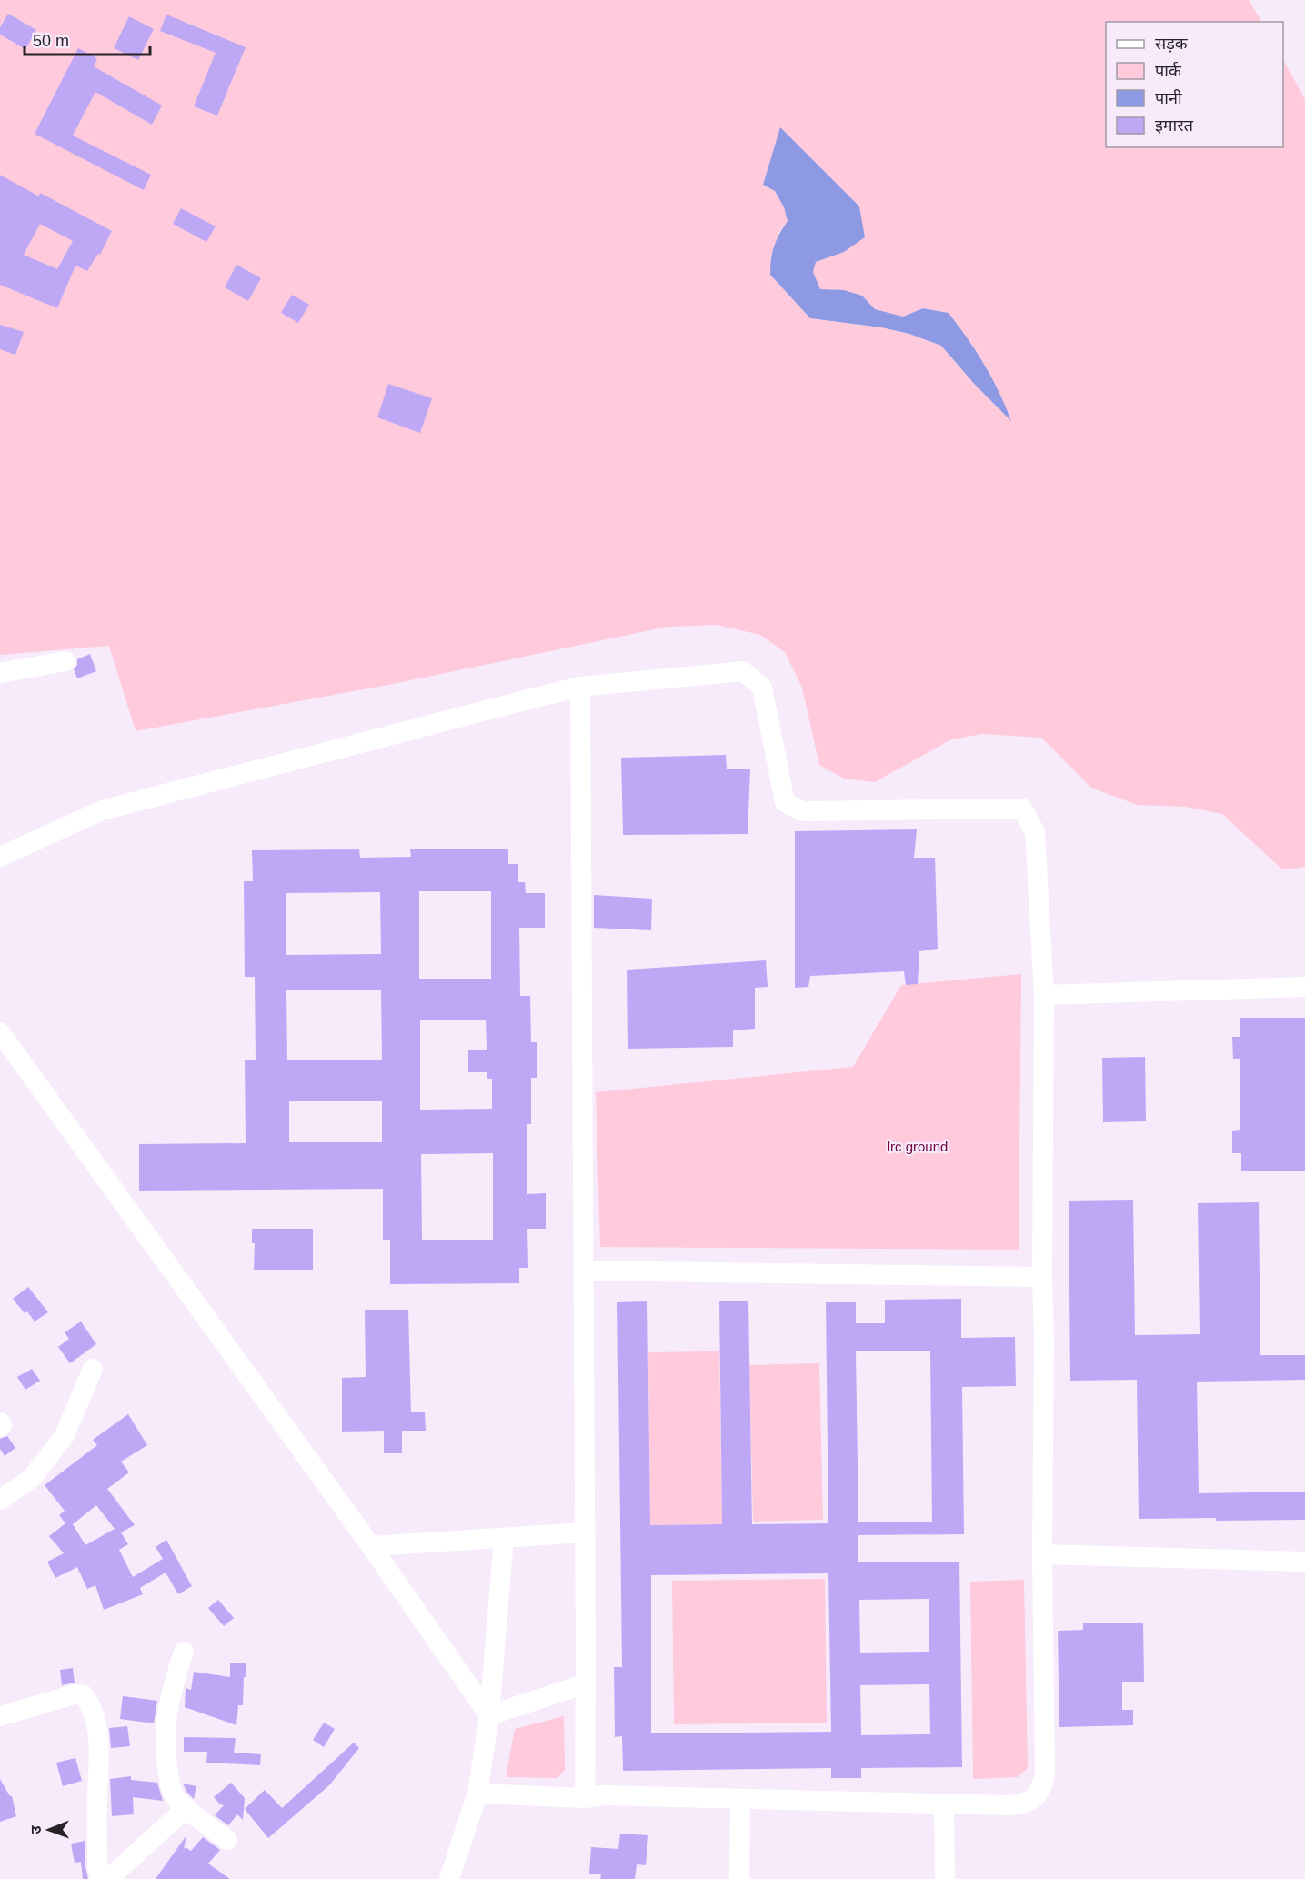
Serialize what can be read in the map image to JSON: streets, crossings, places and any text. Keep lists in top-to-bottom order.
{
  "parks": ["lrc ground"],
  "legend": [
    "सड़क",
    "पार्क",
    "पानी",
    "इमारत"
  ],
  "scale_bar": "50 m",
  "north": "left"
}
